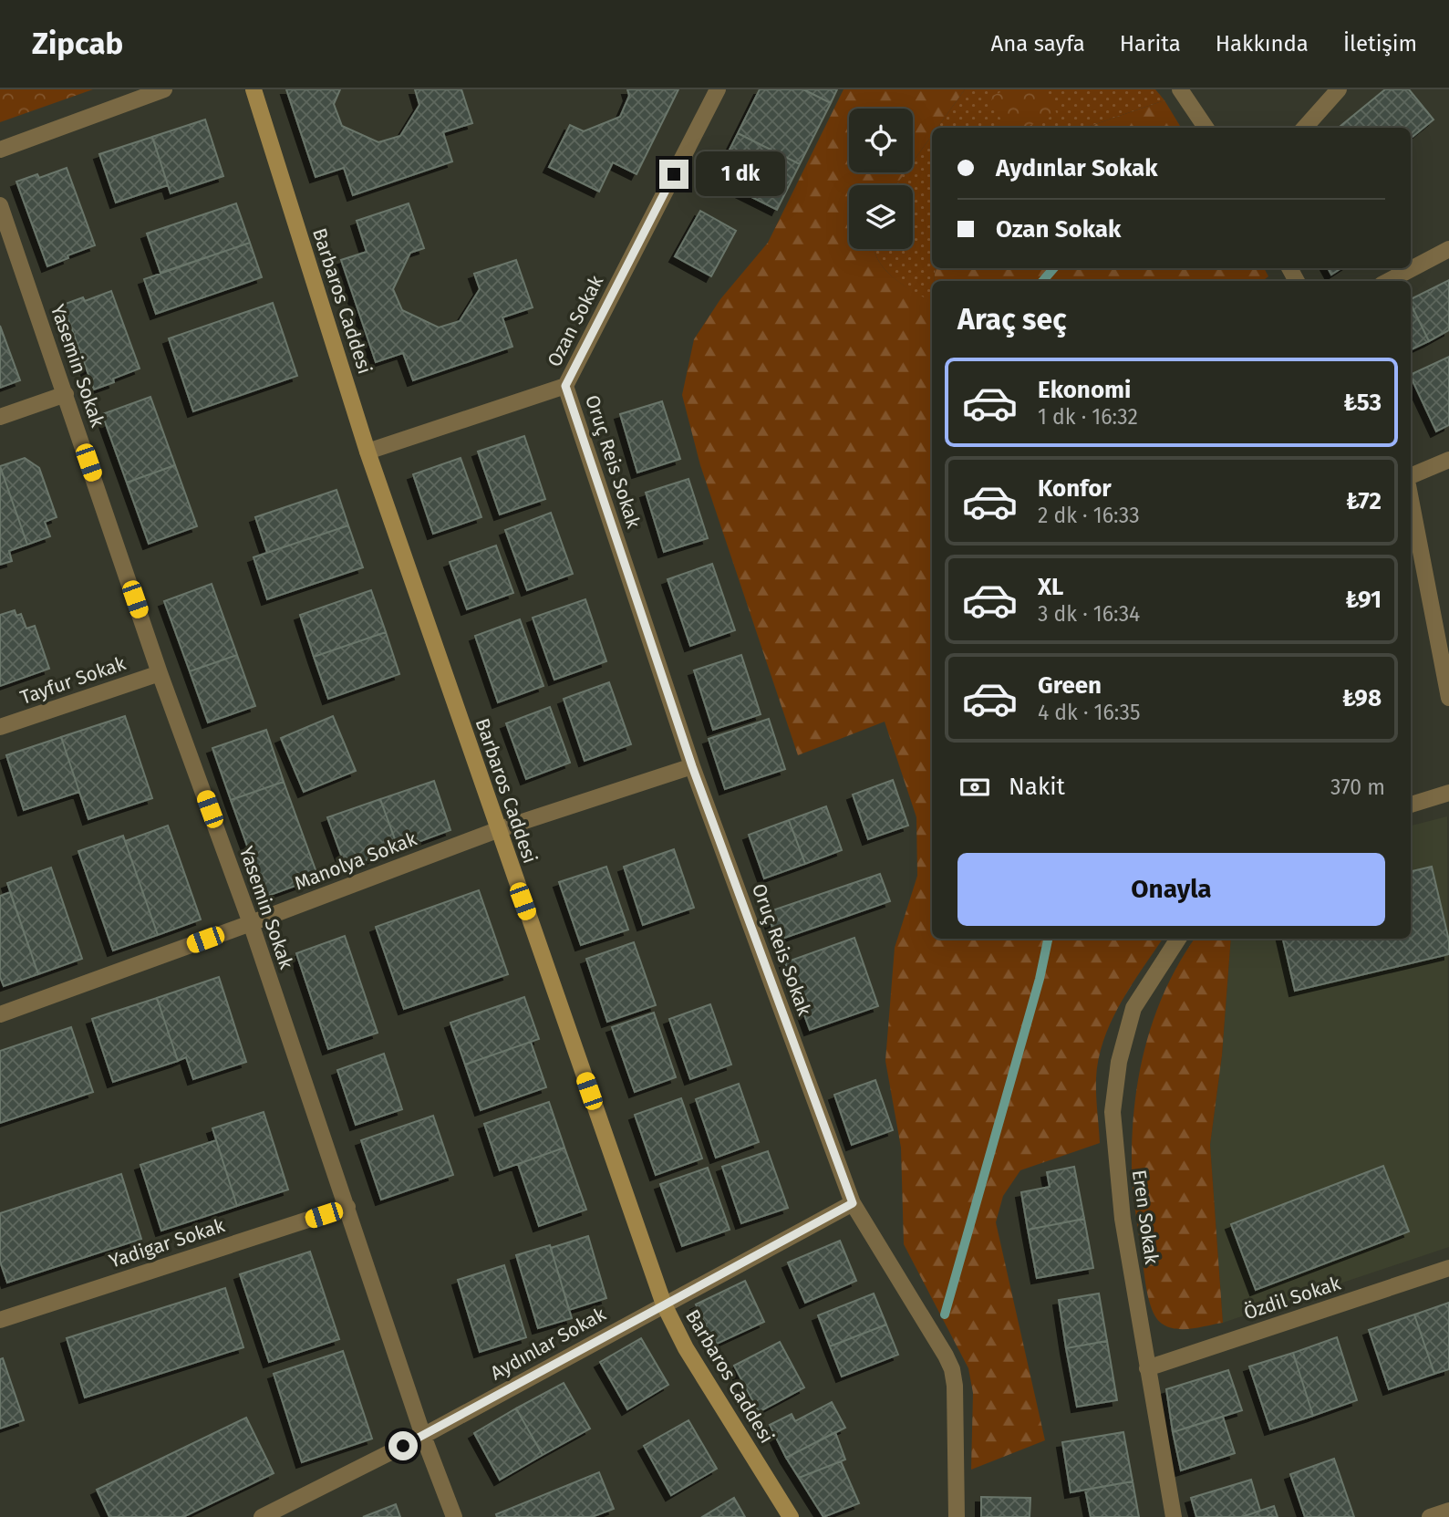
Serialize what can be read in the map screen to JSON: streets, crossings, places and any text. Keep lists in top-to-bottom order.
{
  "streets": {
    "street": [
      "Barbaros Caddesi",
      "Ozan Sokak",
      "Yasemin Sokak",
      "Oruç Reis Sokak",
      "Tayfur Sokak",
      "Manolya Sokak",
      "Eren Sokak",
      "Yadigar Sokak",
      "Özdil Sokak",
      "Aydınlar Sokak"
    ]
  },
  "crossings": [
    ["Barbaros Caddesi", "Ozan Sokak"],
    ["Barbaros Caddesi", "Manolya Sokak"],
    ["Barbaros Caddesi", "Aydınlar Sokak"],
    ["Ozan Sokak", "Oruç Reis Sokak"],
    ["Yasemin Sokak", "Tayfur Sokak"],
    ["Yasemin Sokak", "Manolya Sokak"],
    ["Yasemin Sokak", "Yadigar Sokak"],
    ["Yasemin Sokak", "Aydınlar Sokak"],
    ["Oruç Reis Sokak", "Manolya Sokak"],
    ["Oruç Reis Sokak", "Aydınlar Sokak"],
    ["Eren Sokak", "Özdil Sokak"]
  ],
  "page": {
    "header": "Zipcab",
    "nav": [
      "Ana sayfa",
      "Harita",
      "Hakkında",
      "İletişim"
    ],
    "banner": ["Aydınlar Sokak", "Ozan Sokak"],
    "bubble": "1 dk",
    "heading": "Araç seç",
    "list": [
      {
        "name": "Ekonomi",
        "note": "1 dk · 16:32",
        "value": "₺53"
      },
      {
        "name": "Konfor",
        "note": "2 dk · 16:33",
        "value": "₺72"
      },
      {
        "name": "XL",
        "note": "3 dk · 16:34",
        "value": "₺91"
      },
      {
        "name": "Green",
        "note": "4 dk · 16:35",
        "value": "₺98"
      }
    ],
    "pay": ["Nakit", "370 m"],
    "buttons": "Onayla"
  }
}
